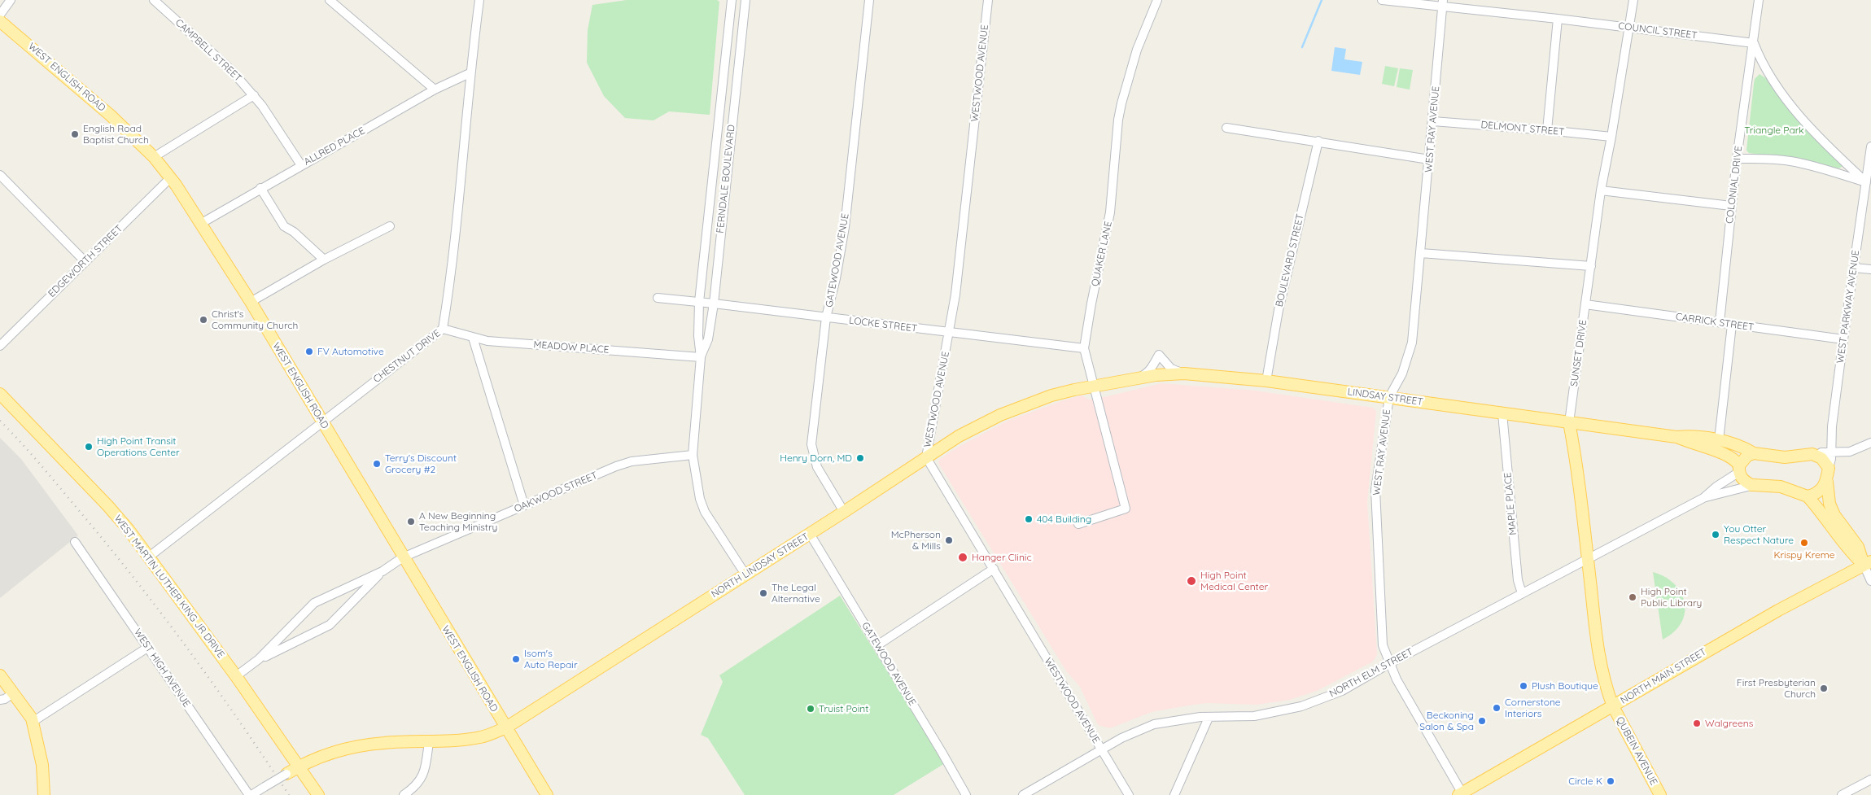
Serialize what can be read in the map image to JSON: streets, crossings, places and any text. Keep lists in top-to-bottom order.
{
  "streets": {
    "main road": [
      "WEST ENGLISH ROAD",
      "SUNSET DRIVE",
      "LINDSAY STREET",
      "NORTH LINDSAY STREET",
      "WEST MARTIN LUTHER KING JR DRIVE",
      "NORTH MAIN STREET",
      "QUBEIN AVENUE"
    ],
    "street": [
      "COUNCIL STREET",
      "CAMPBELL STREET",
      "WESTWOOD AVENUE",
      "DELMONT STREET",
      "WEST RAY AVENUE",
      "ALLRED PLACE",
      "FERNDALE BOULEVARD",
      "COLONIAL DRIVE",
      "QUAKER LANE",
      "GATEWOOD AVENUE",
      "BOULEVARD STREET",
      "EDGEWORTH STREET",
      "WEST PARKWAY AVENUE",
      "CARRICK STREET",
      "LOCKE STREET",
      "MEADOW PLACE",
      "CHESTNUT DRIVE",
      "OAKWOOD STREET",
      "MAPLE PLACE",
      "WEST HIGH AVENUE",
      "NORTH ELM STREET"
    ]
  },
  "crossings": [
    ["COUNCIL STREET", "WEST RAY AVENUE"],
    ["COUNCIL STREET", "COLONIAL DRIVE"],
    ["COUNCIL STREET", "SUNSET DRIVE"],
    ["CAMPBELL STREET", "ALLRED PLACE"],
    ["WESTWOOD AVENUE", "LOCKE STREET"],
    ["WESTWOOD AVENUE", "NORTH LINDSAY STREET"],
    ["WESTWOOD AVENUE", "NORTH ELM STREET"],
    ["WEST ENGLISH ROAD", "ALLRED PLACE"],
    ["WEST ENGLISH ROAD", "EDGEWORTH STREET"],
    ["WEST ENGLISH ROAD", "CHESTNUT DRIVE"],
    ["WEST ENGLISH ROAD", "OAKWOOD STREET"],
    ["WEST ENGLISH ROAD", "NORTH LINDSAY STREET"],
    ["DELMONT STREET", "WEST RAY AVENUE"],
    ["DELMONT STREET", "SUNSET DRIVE"],
    ["WEST RAY AVENUE", "LINDSAY STREET"],
    ["WEST RAY AVENUE", "NORTH ELM STREET"],
    ["WEST RAY AVENUE", "NORTH MAIN STREET"],
    ["ALLRED PLACE", "CHESTNUT DRIVE"],
    ["FERNDALE BOULEVARD", "LOCKE STREET"],
    ["FERNDALE BOULEVARD", "MEADOW PLACE"],
    ["FERNDALE BOULEVARD", "OAKWOOD STREET"],
    ["FERNDALE BOULEVARD", "NORTH LINDSAY STREET"],
    ["COLONIAL DRIVE", "CARRICK STREET"],
    ["QUAKER LANE", "LOCKE STREET"],
    ["QUAKER LANE", "LINDSAY STREET"],
    ["QUAKER LANE", "NORTH LINDSAY STREET"],
    ["GATEWOOD AVENUE", "LOCKE STREET"],
    ["GATEWOOD AVENUE", "NORTH LINDSAY STREET"],
    ["BOULEVARD STREET", "LINDSAY STREET"],
    ["WEST PARKWAY AVENUE", "CARRICK STREET"],
    ["CARRICK STREET", "SUNSET DRIVE"],
    ["MEADOW PLACE", "CHESTNUT DRIVE"],
    ["SUNSET DRIVE", "LINDSAY STREET"],
    ["SUNSET DRIVE", "NORTH ELM STREET"],
    ["SUNSET DRIVE", "NORTH MAIN STREET"],
    ["SUNSET DRIVE", "QUBEIN AVENUE"],
    ["CHESTNUT DRIVE", "WEST MARTIN LUTHER KING JR DRIVE"],
    ["LINDSAY STREET", "MAPLE PLACE"],
    ["LINDSAY STREET", "NORTH LINDSAY STREET"],
    ["OAKWOOD STREET", "WEST MARTIN LUTHER KING JR DRIVE"],
    ["MAPLE PLACE", "NORTH ELM STREET"],
    ["NORTH LINDSAY STREET", "WEST MARTIN LUTHER KING JR DRIVE"],
    ["NORTH MAIN STREET", "QUBEIN AVENUE"]
  ],
  "parks": ["Triangle Park"],
  "places": [
    "English Road Baptist Church",
    "Christ's Community Church",
    "FV Automotive",
    "High Point Transit Operations Center",
    "Henry Dorn, MD",
    "Terry's Discount Grocery #2",
    "404 Building",
    "A New Beginning Teaching Ministry",
    "You Otter Respect Nature",
    "McPherson & Mills",
    "Krispy Kreme",
    "Hanger Clinic",
    "High Point Medical Center",
    "The Legal Alternative",
    "High Point Public Library",
    "Isom's Auto Repair",
    "Plush Boutique",
    "First Presbyterian Church",
    "Cornerstone Interiors",
    "Truist Point",
    "Beckoning Salon & Spa",
    "Walgreens",
    "Circle K"
  ]
}
